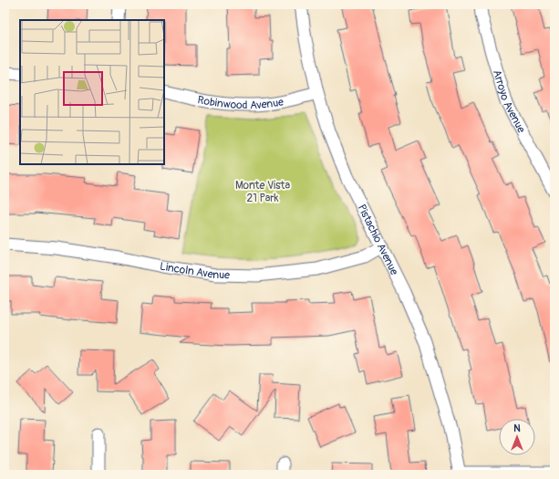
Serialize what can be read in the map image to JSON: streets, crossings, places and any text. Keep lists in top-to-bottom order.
{
  "streets": {
    "street": [
      "Robinwood Avenue",
      "Arroyo Avenue",
      "Pistachio Avenue",
      "Lincoln Avenue"
    ]
  },
  "crossings": [
    ["Robinwood Avenue", "Pistachio Avenue"],
    ["Pistachio Avenue", "Lincoln Avenue"]
  ],
  "parks": ["Monte Vista 21 Park"],
  "north": "top"
}
